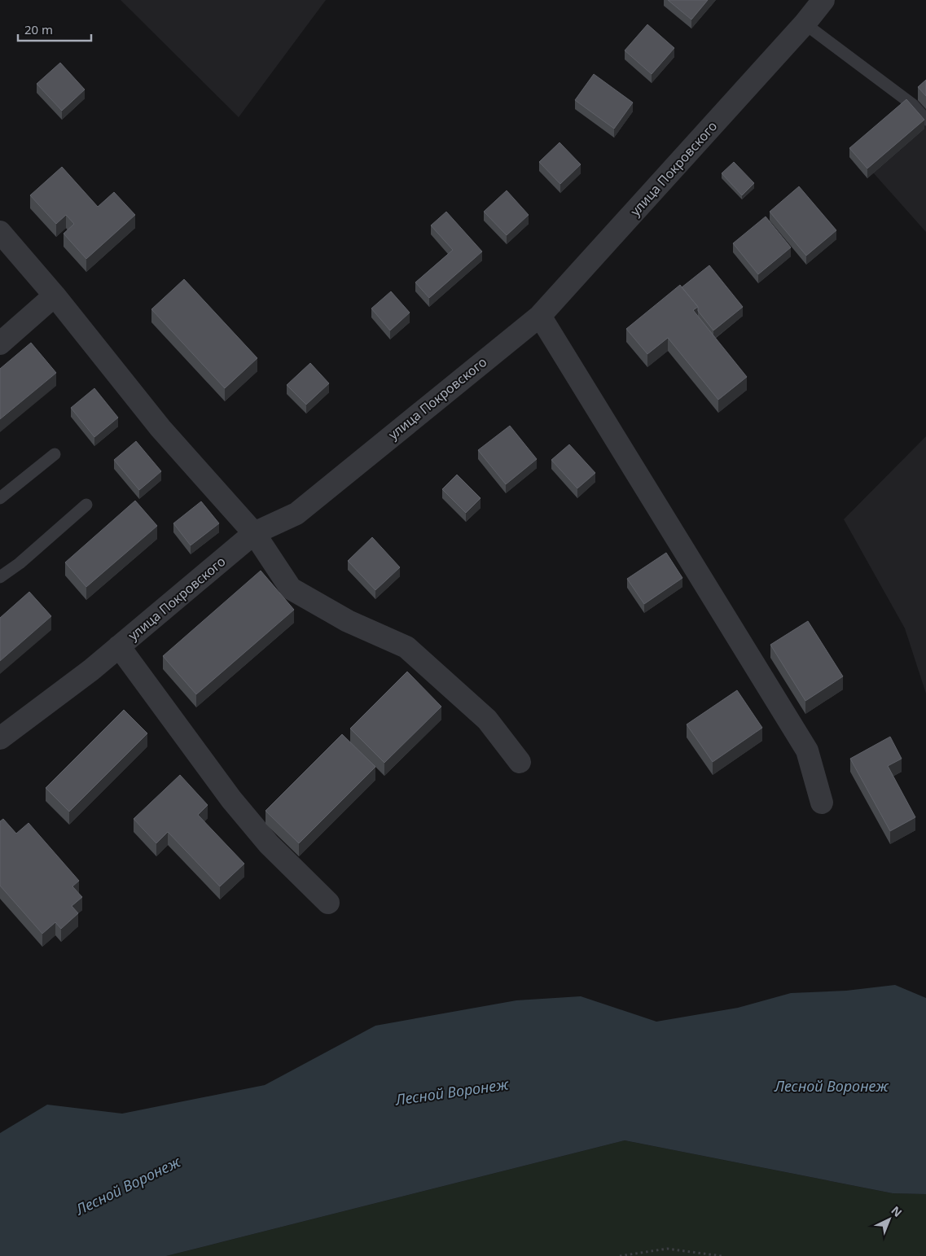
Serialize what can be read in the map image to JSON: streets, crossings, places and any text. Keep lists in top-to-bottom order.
{
  "streets": {
    "street": ["улица Покровского"]
  },
  "water": ["Лесной Воронеж"],
  "scale_bar": "20 m",
  "north": "top right"
}
